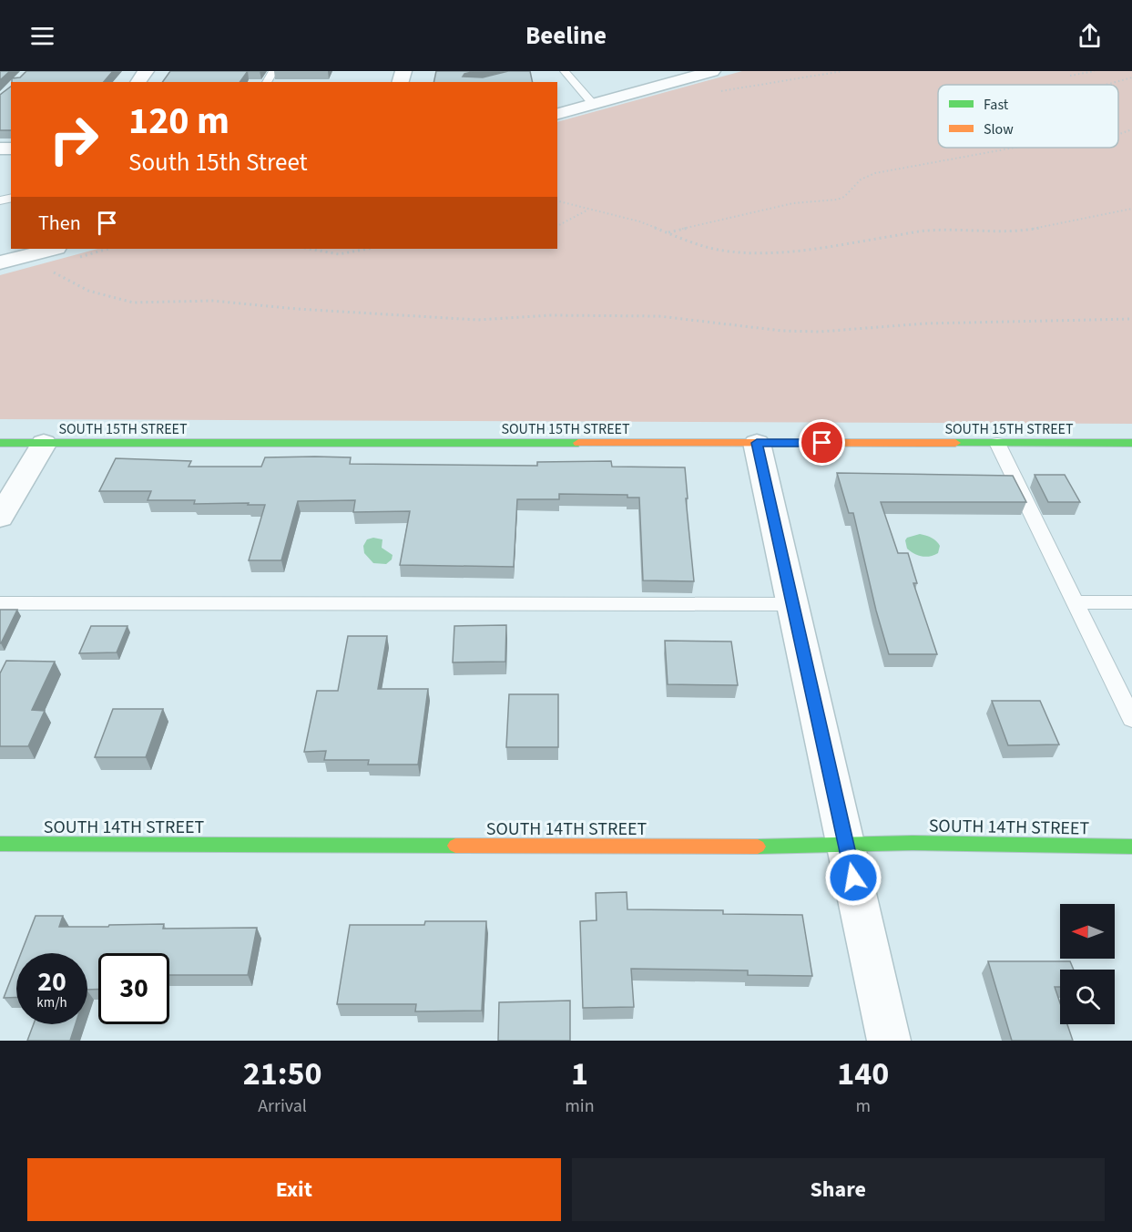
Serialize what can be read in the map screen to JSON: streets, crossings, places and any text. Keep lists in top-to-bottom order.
{
  "streets": {
    "street": ["SOUTH 15TH STREET", "SOUTH 14TH STREET"]
  },
  "legend": ["Fast", "Slow"],
  "north": "left",
  "page": {
    "header": "Beeline",
    "turn": ["120 m", "South 15th Street"],
    "then": "Then",
    "speed": "20 km/h",
    "limit": "30",
    "eta": [
      "21:50",
      "Arrival",
      "1",
      "min",
      "140",
      "m"
    ],
    "buttons": ["Exit", "Share"]
  }
}
